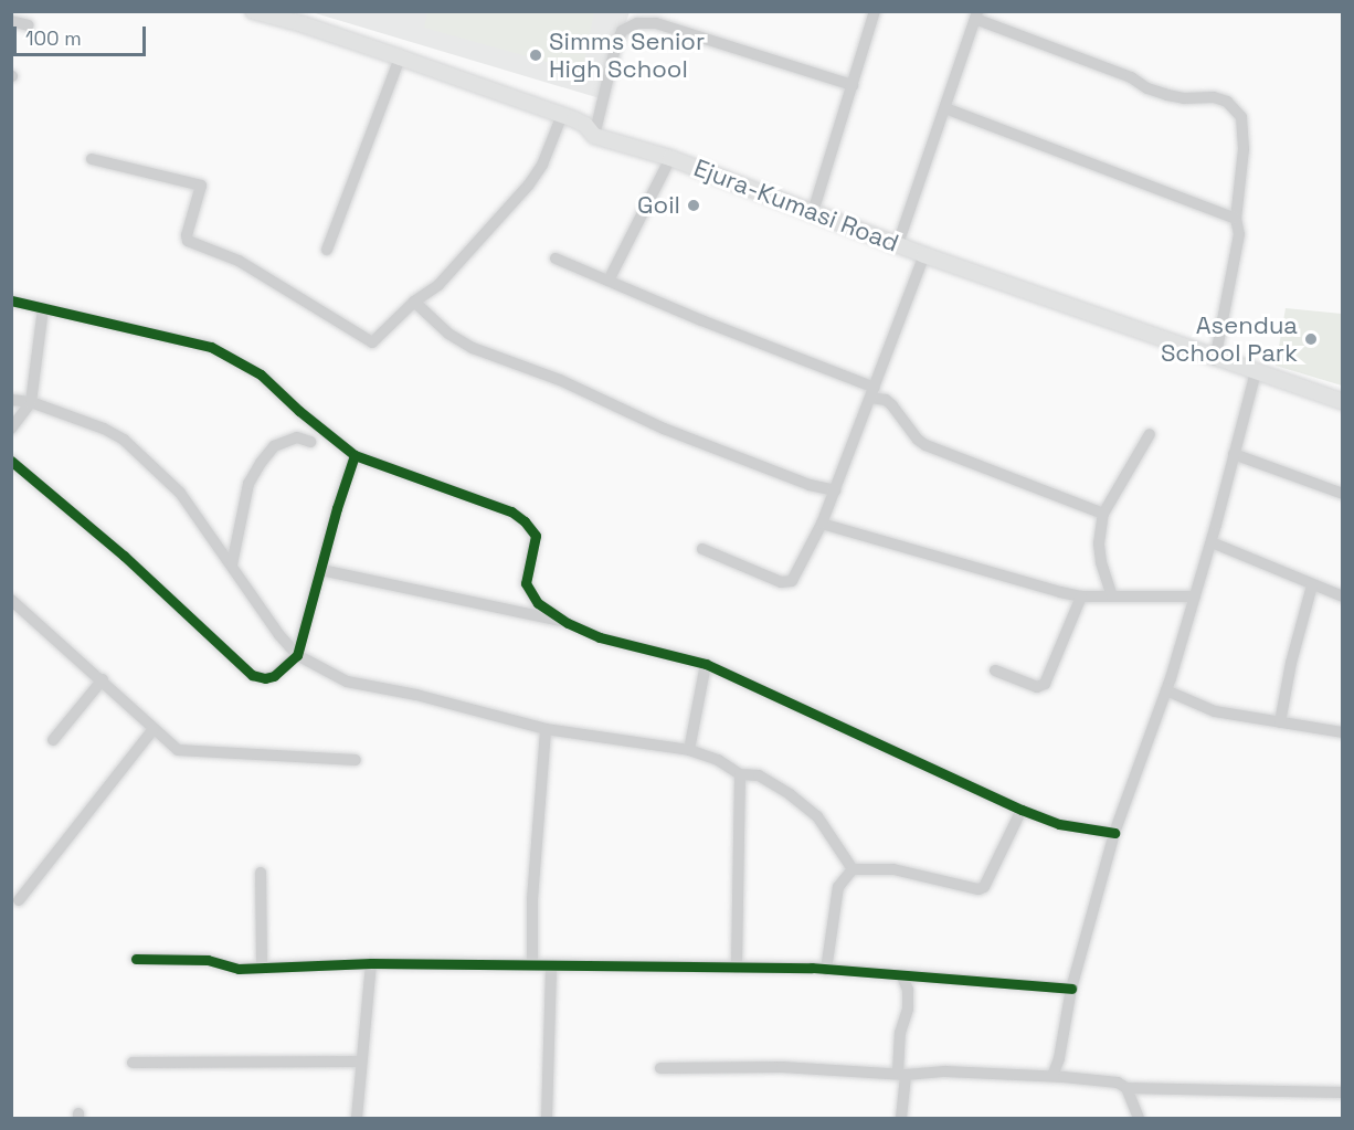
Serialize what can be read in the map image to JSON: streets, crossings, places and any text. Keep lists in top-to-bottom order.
{
  "streets": {
    "main road": ["Ejura-Kumasi Road"]
  },
  "places": ["Simms Senior High School", "Goil", "Asendua School Park"],
  "scale_bar": "100 m"
}
